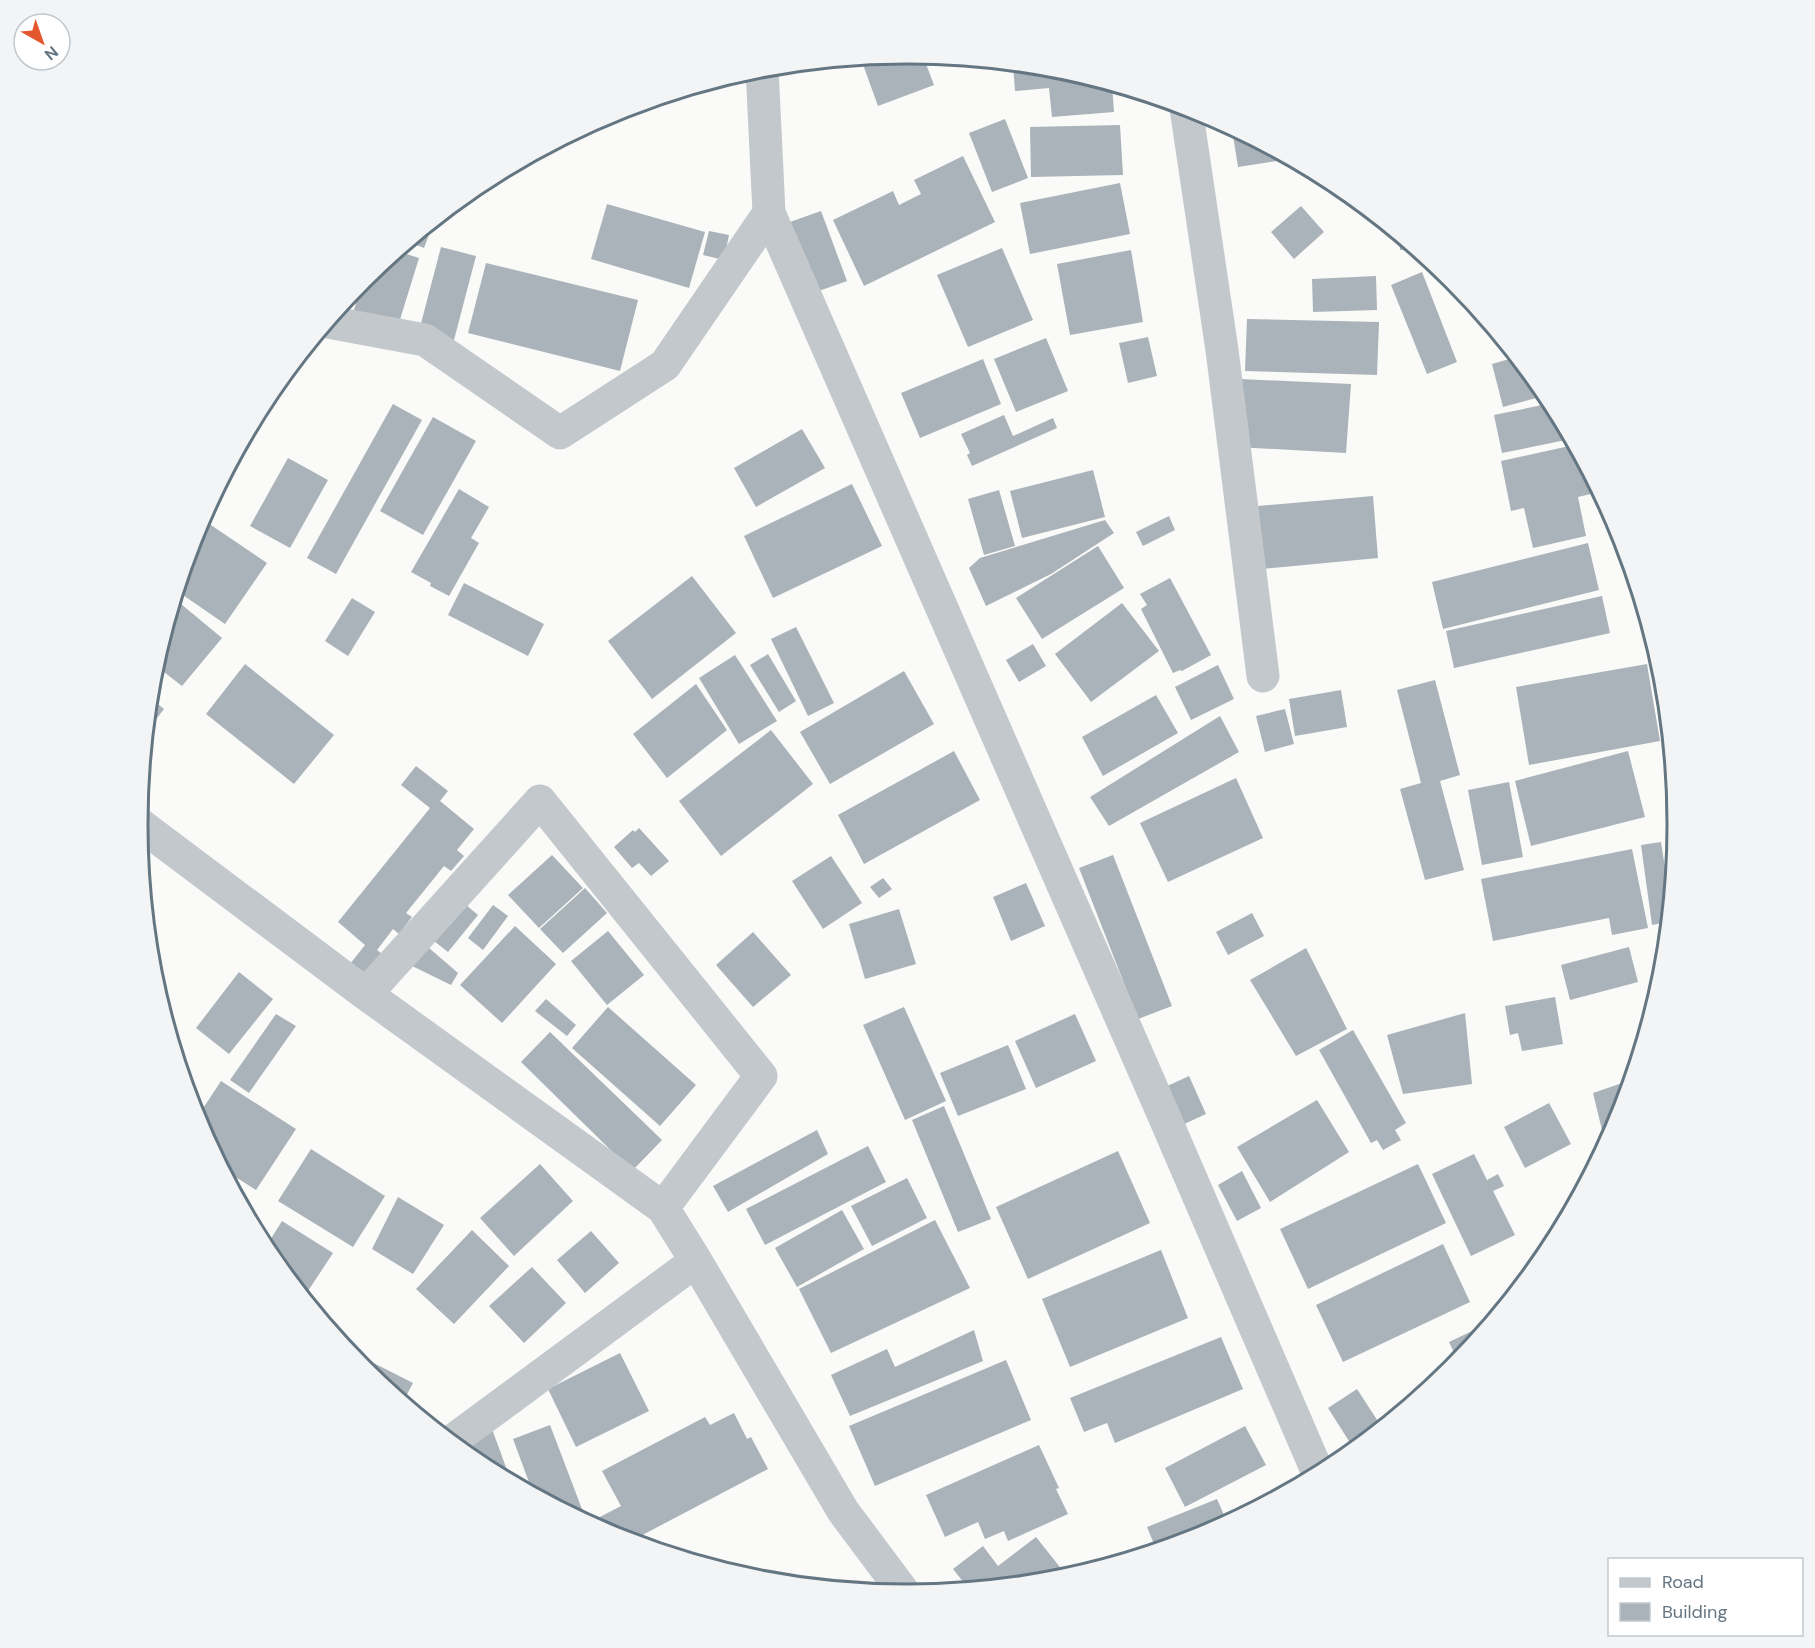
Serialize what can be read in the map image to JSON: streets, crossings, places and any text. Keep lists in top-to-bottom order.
{
  "legend": ["Road", "Building"],
  "north": "bottom right"
}
